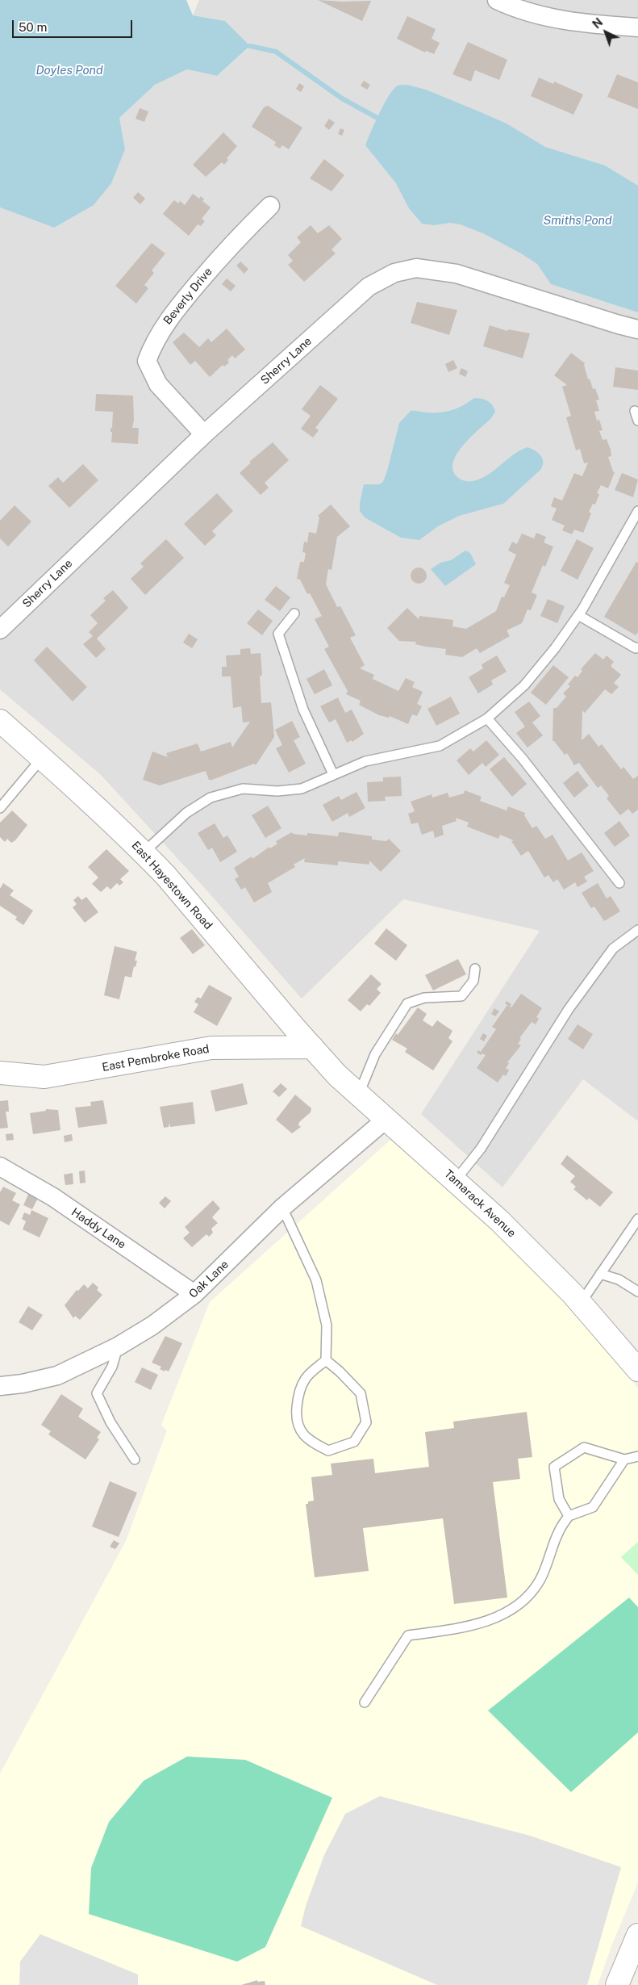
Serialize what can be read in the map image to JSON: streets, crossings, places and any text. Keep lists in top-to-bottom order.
{
  "streets": {
    "street": [
      "Beverly Drive",
      "Sherry Lane",
      "East Hayestown Road",
      "East Pembroke Road",
      "Tamarack Avenue",
      "Haddy Lane",
      "Oak Lane"
    ]
  },
  "crossings": [
    ["Beverly Drive", "Sherry Lane"],
    ["East Hayestown Road", "East Pembroke Road"],
    ["East Hayestown Road", "Tamarack Avenue"],
    ["East Pembroke Road", "Tamarack Avenue"],
    ["Tamarack Avenue", "Oak Lane"],
    ["Haddy Lane", "Oak Lane"]
  ],
  "water": ["Doyles Pond", "Smiths Pond"],
  "scale_bar": "50 m",
  "north": "top left"
}
